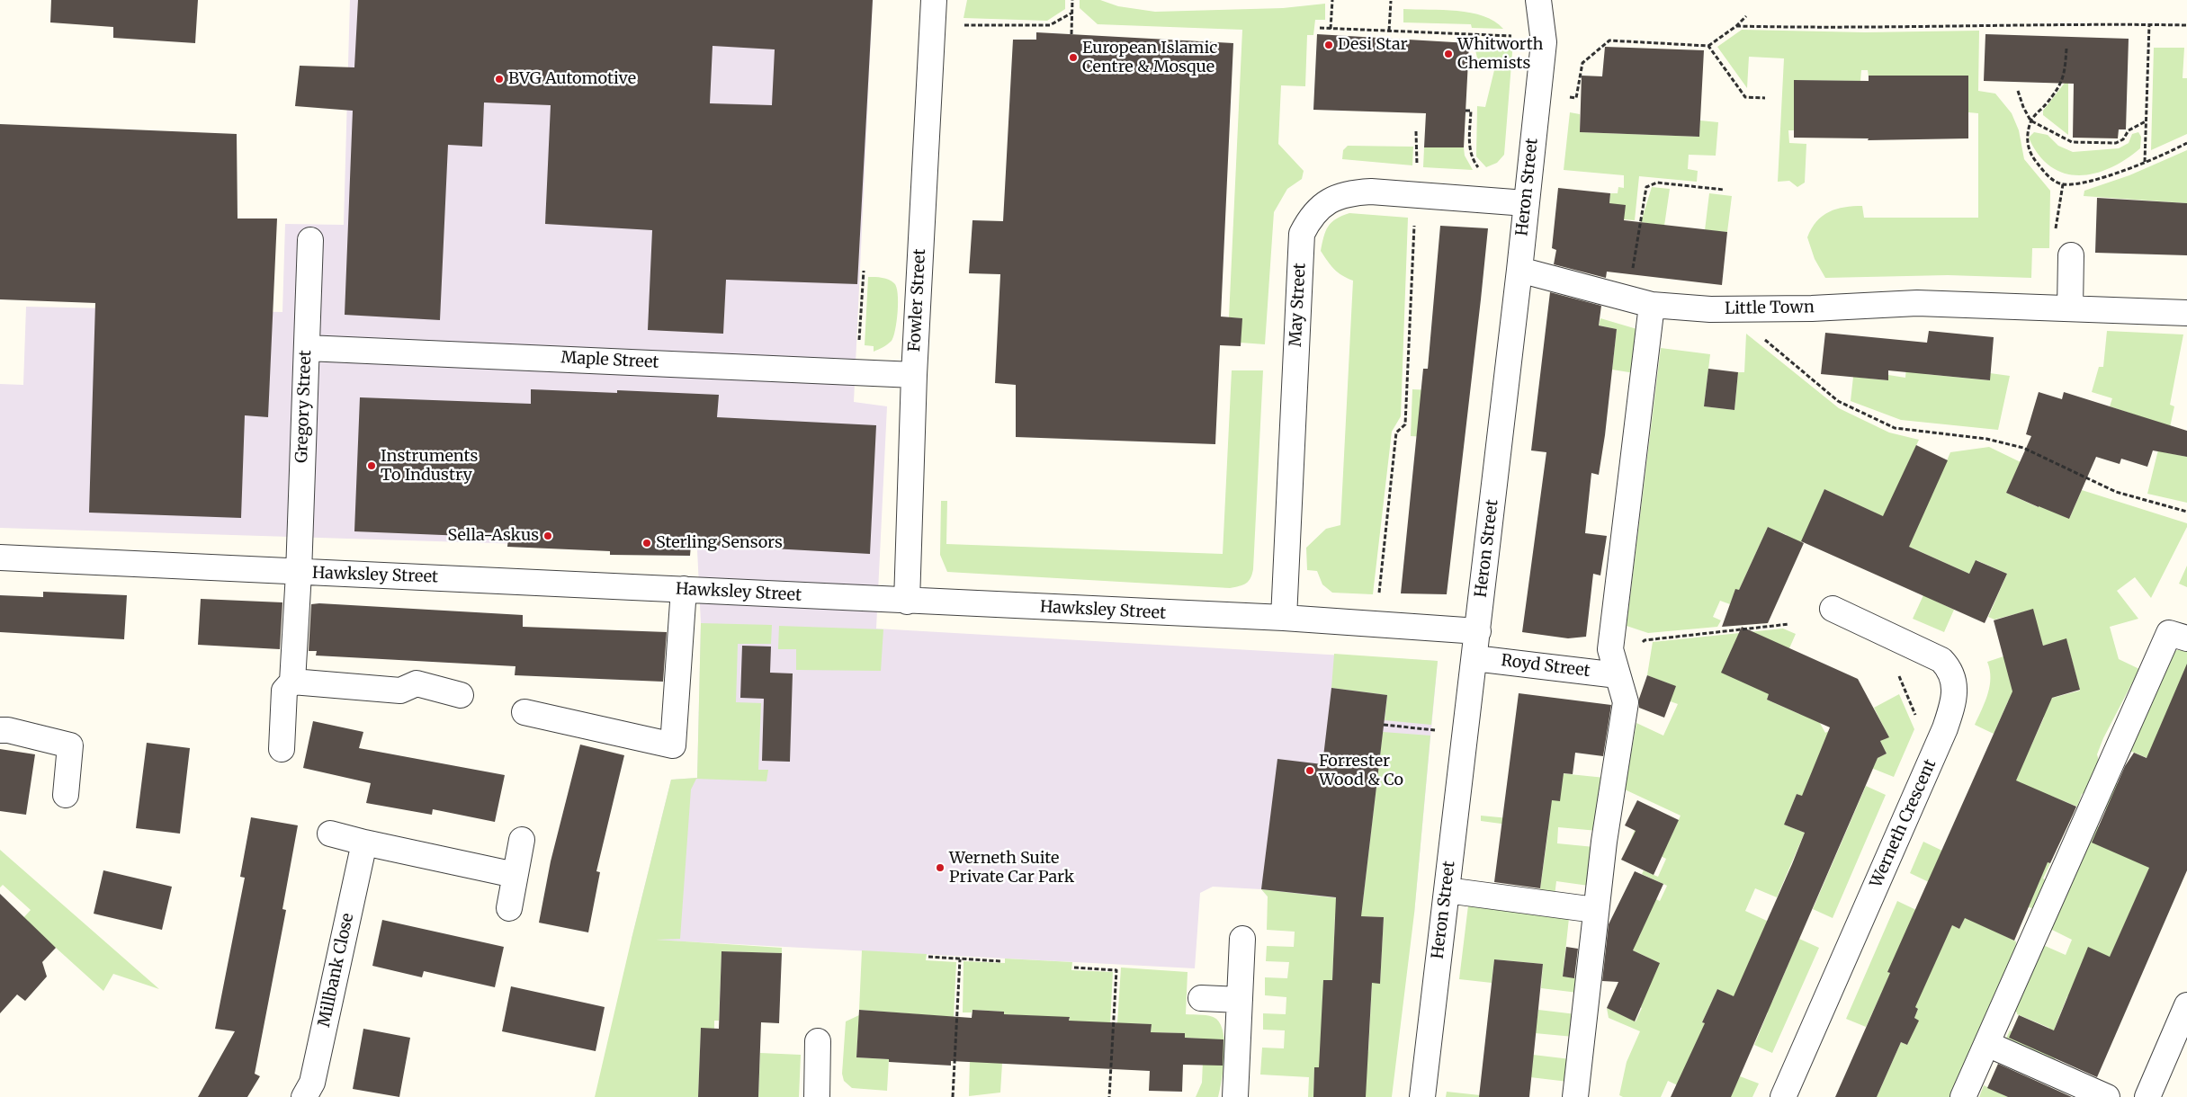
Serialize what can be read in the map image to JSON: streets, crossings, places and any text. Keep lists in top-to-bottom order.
{
  "streets": {
    "street": [
      "Heron Street",
      "Fowler Street",
      "May Street",
      "Little Town",
      "Maple Street",
      "Gregory Street",
      "Hawksley Street",
      "Royd Street",
      "Werneth Crescent",
      "Millbank Close"
    ]
  },
  "crossings": [
    ["Heron Street", "May Street"],
    ["Heron Street", "Little Town"],
    ["Heron Street", "Hawksley Street"],
    ["Heron Street", "Royd Street"],
    ["Fowler Street", "Maple Street"],
    ["Fowler Street", "Hawksley Street"],
    ["May Street", "Hawksley Street"],
    ["Maple Street", "Gregory Street"],
    ["Gregory Street", "Hawksley Street"]
  ],
  "places": [
    "Desi Star",
    "Whitworth Chemists",
    "European Islamic Centre & Mosque",
    "BVG Automotive",
    "Instruments To Industry",
    "Sella-Askus",
    "Sterling Sensors",
    "Forrester Wood & Co",
    "Werneth Suite Private Car Park"
  ]
}
